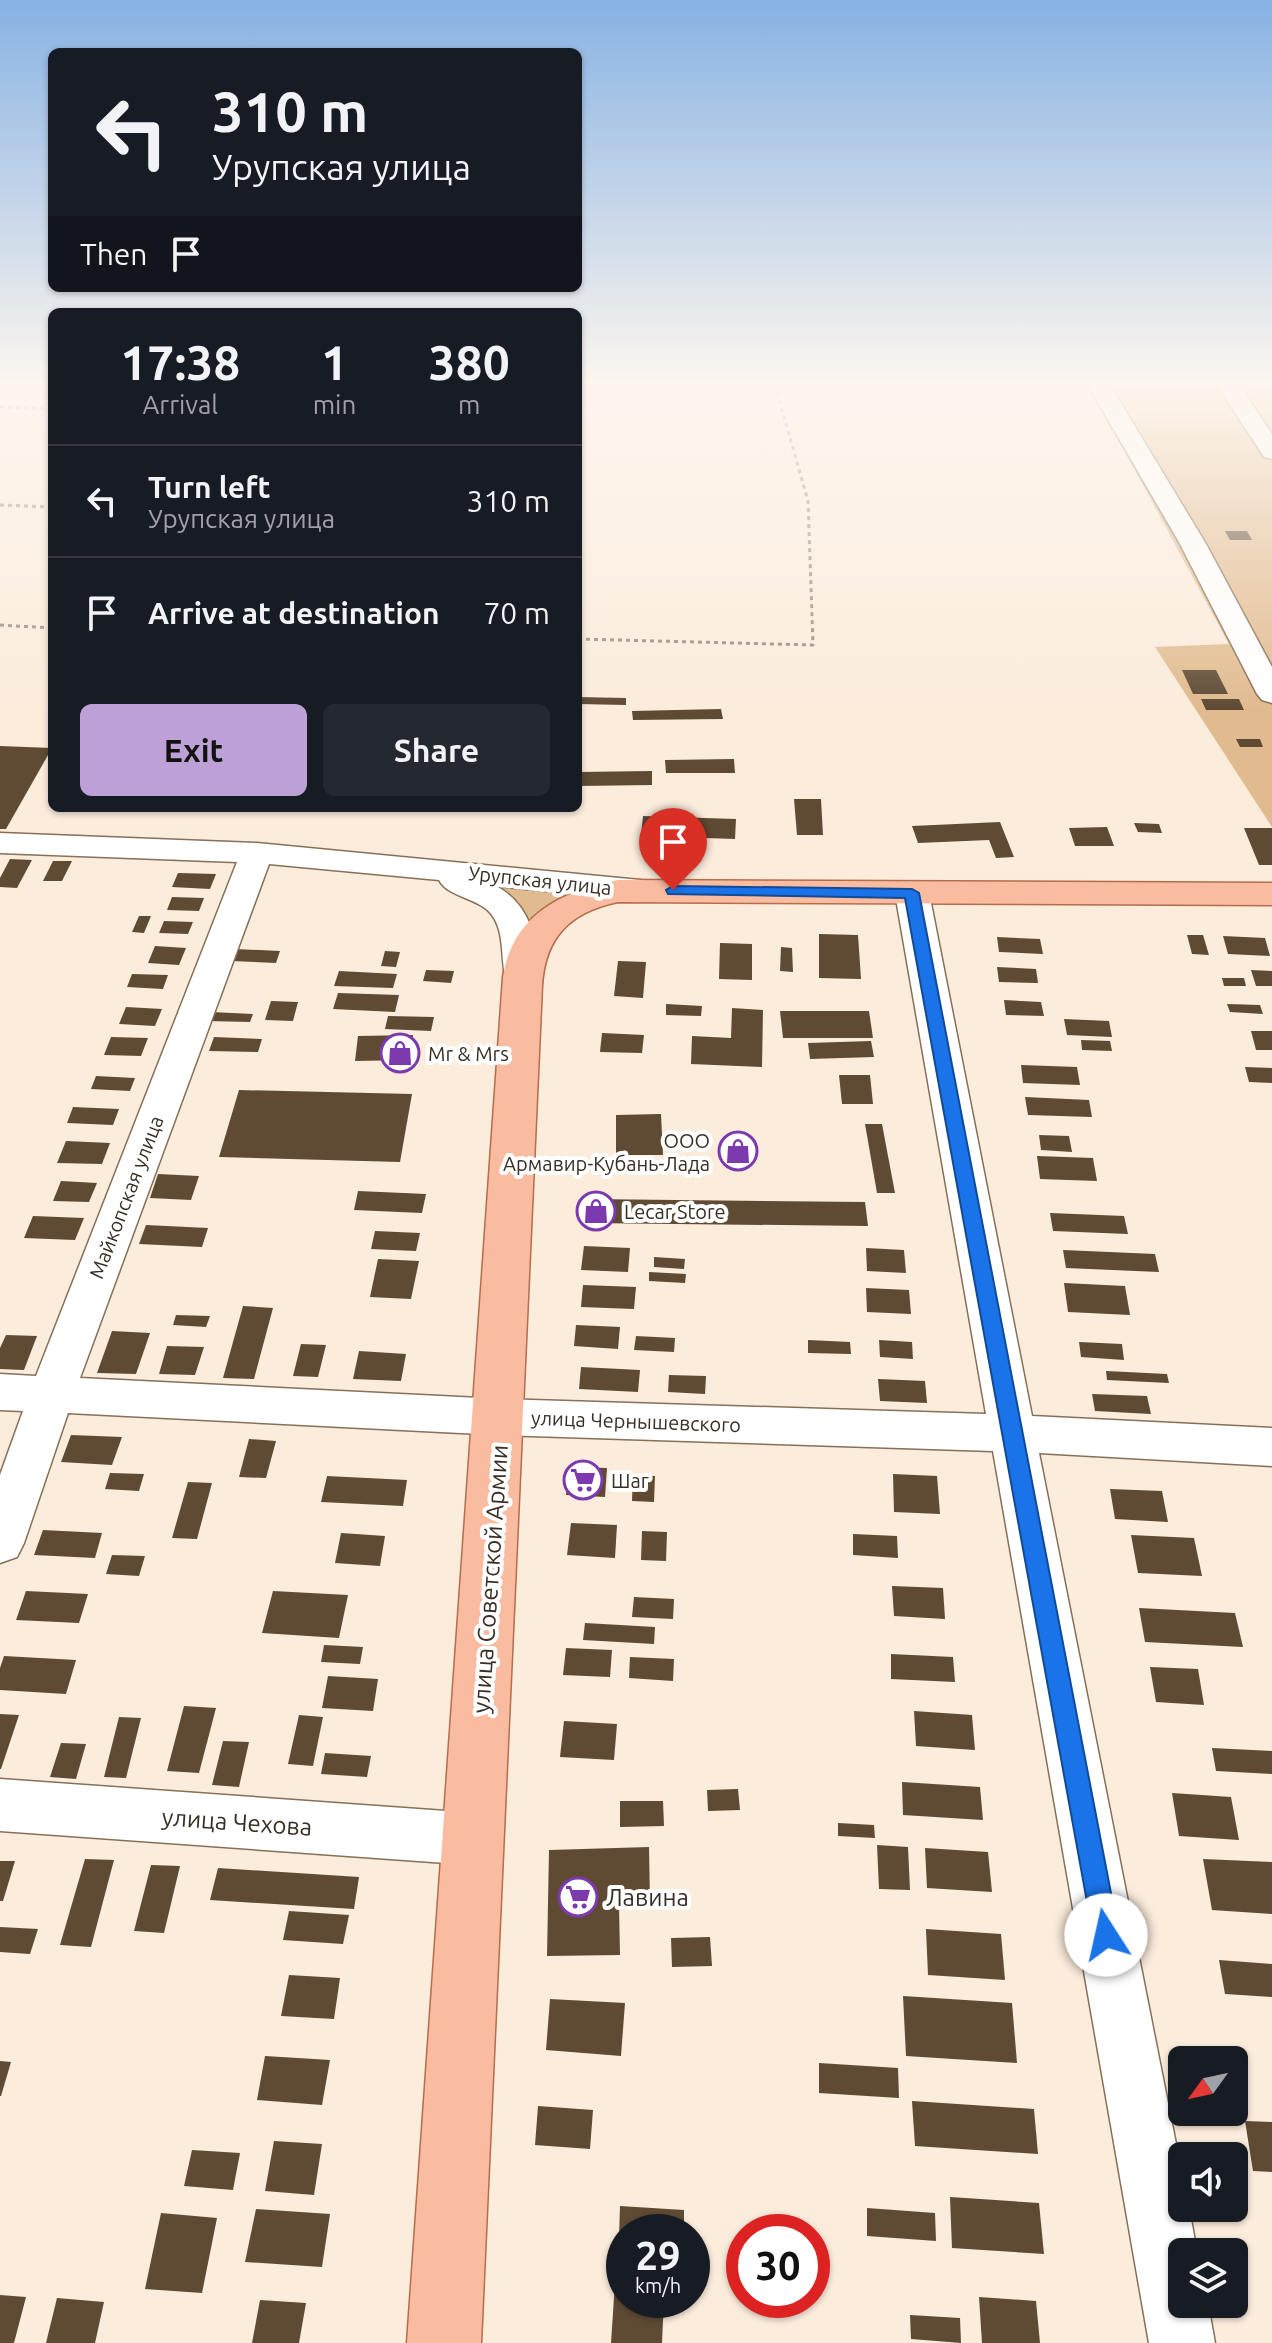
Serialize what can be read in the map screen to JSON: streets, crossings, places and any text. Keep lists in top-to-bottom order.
{
  "streets": {
    "main road": ["Урупская улица", "улица Советской Армии"],
    "street": ["Майкопская улица", "улица Чернышевского", "улица Чехова"]
  },
  "crossings": [
    ["Урупская улица", "Майкопская улица"],
    ["Урупская улица", "улица Советской Армии"],
    ["Майкопская улица", "улица Чернышевского"],
    ["улица Чернышевского", "улица Советской Армии"],
    ["улица Советской Армии", "улица Чехова"]
  ],
  "places": {
    "shop": ["Mr & Mrs", "ООО Армавир-Кубань-Лада", "Lecar Store"],
    "supermarket": ["Шаг", "Лавина"]
  },
  "north": "bottom left",
  "page": {
    "turn": ["310 m", "Урупская улица"],
    "then": "Then",
    "eta": [
      "17:38",
      "Arrival",
      "1",
      "min",
      "380",
      "m"
    ],
    "list": [
      {
        "name": "Turn left",
        "note": "Урупская улица",
        "value": "310 m"
      },
      {
        "name": "Arrive at destination",
        "value": "70 m"
      }
    ],
    "buttons": ["Exit", "Share"],
    "speed": "29 km/h",
    "limit": "30"
  }
}
